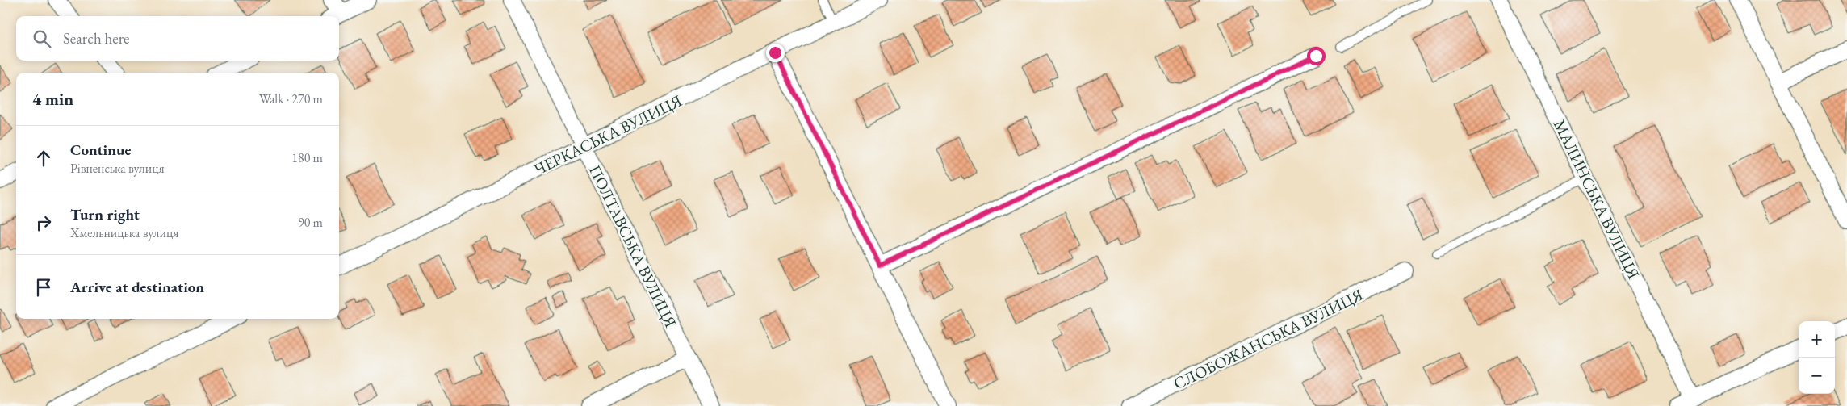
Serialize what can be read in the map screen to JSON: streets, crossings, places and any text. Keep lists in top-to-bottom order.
{
  "streets": {
    "street": [
      "ЧЕРКАСЬКА ВУЛИЦЯ",
      "МАЛИНСЬКА ВУЛИЦЯ",
      "ПОЛТАВСЬКА ВУЛИЦЯ",
      "СЛОБОЖАНСЬКА ВУЛИЦЯ"
    ]
  },
  "crossings": [
    ["ЧЕРКАСЬКА ВУЛИЦЯ", "ПОЛТАВСЬКА ВУЛИЦЯ"]
  ],
  "page": {
    "search": "Search here",
    "heading": ["4 min", "Walk · 270 m"],
    "list": [
      ["Continue", "Рівненська вулиця", "180 m"],
      ["Turn right", "Хмельницька вулиця", "90 m"],
      "Arrive at destination"
    ],
    "map_buttons": ["+", "−"]
  }
}
